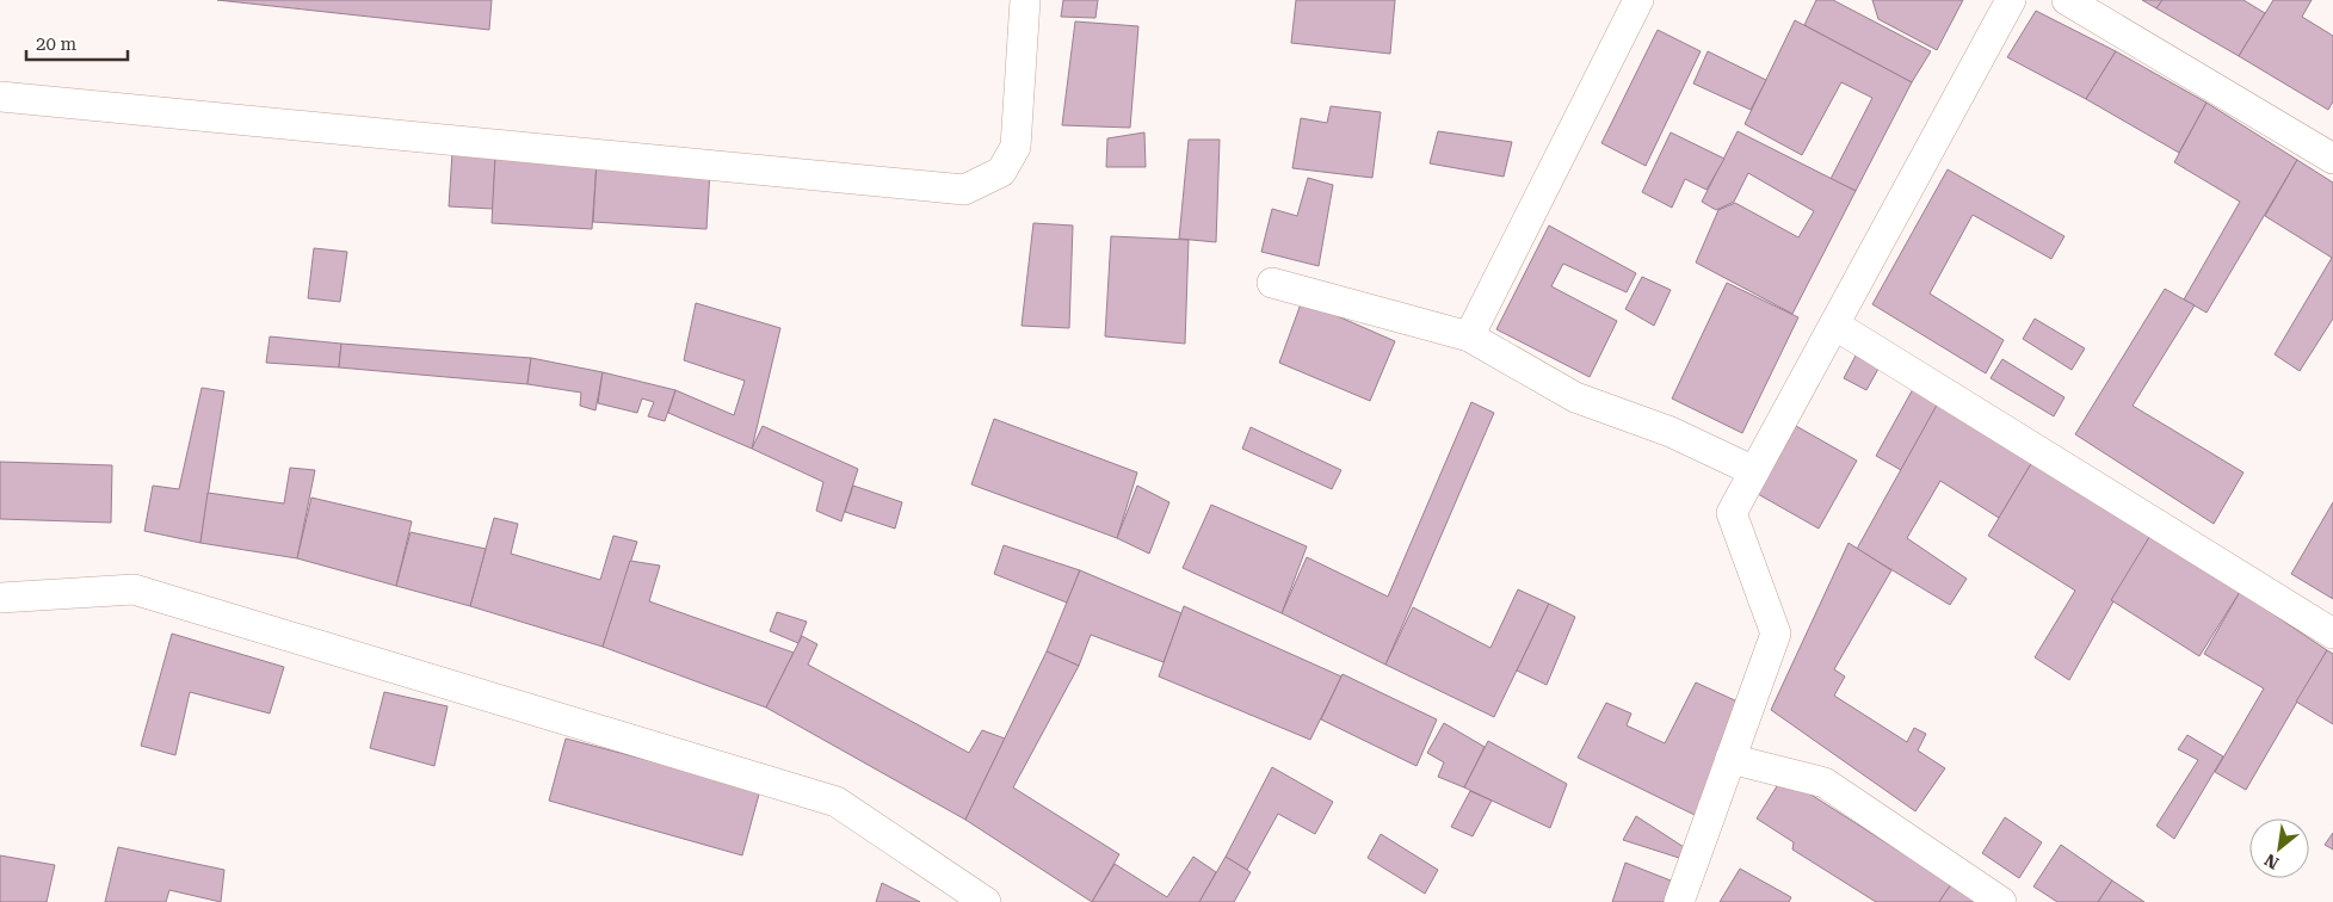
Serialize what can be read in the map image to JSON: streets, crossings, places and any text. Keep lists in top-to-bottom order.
{
  "scale_bar": "20 m",
  "north": "bottom left"
}
